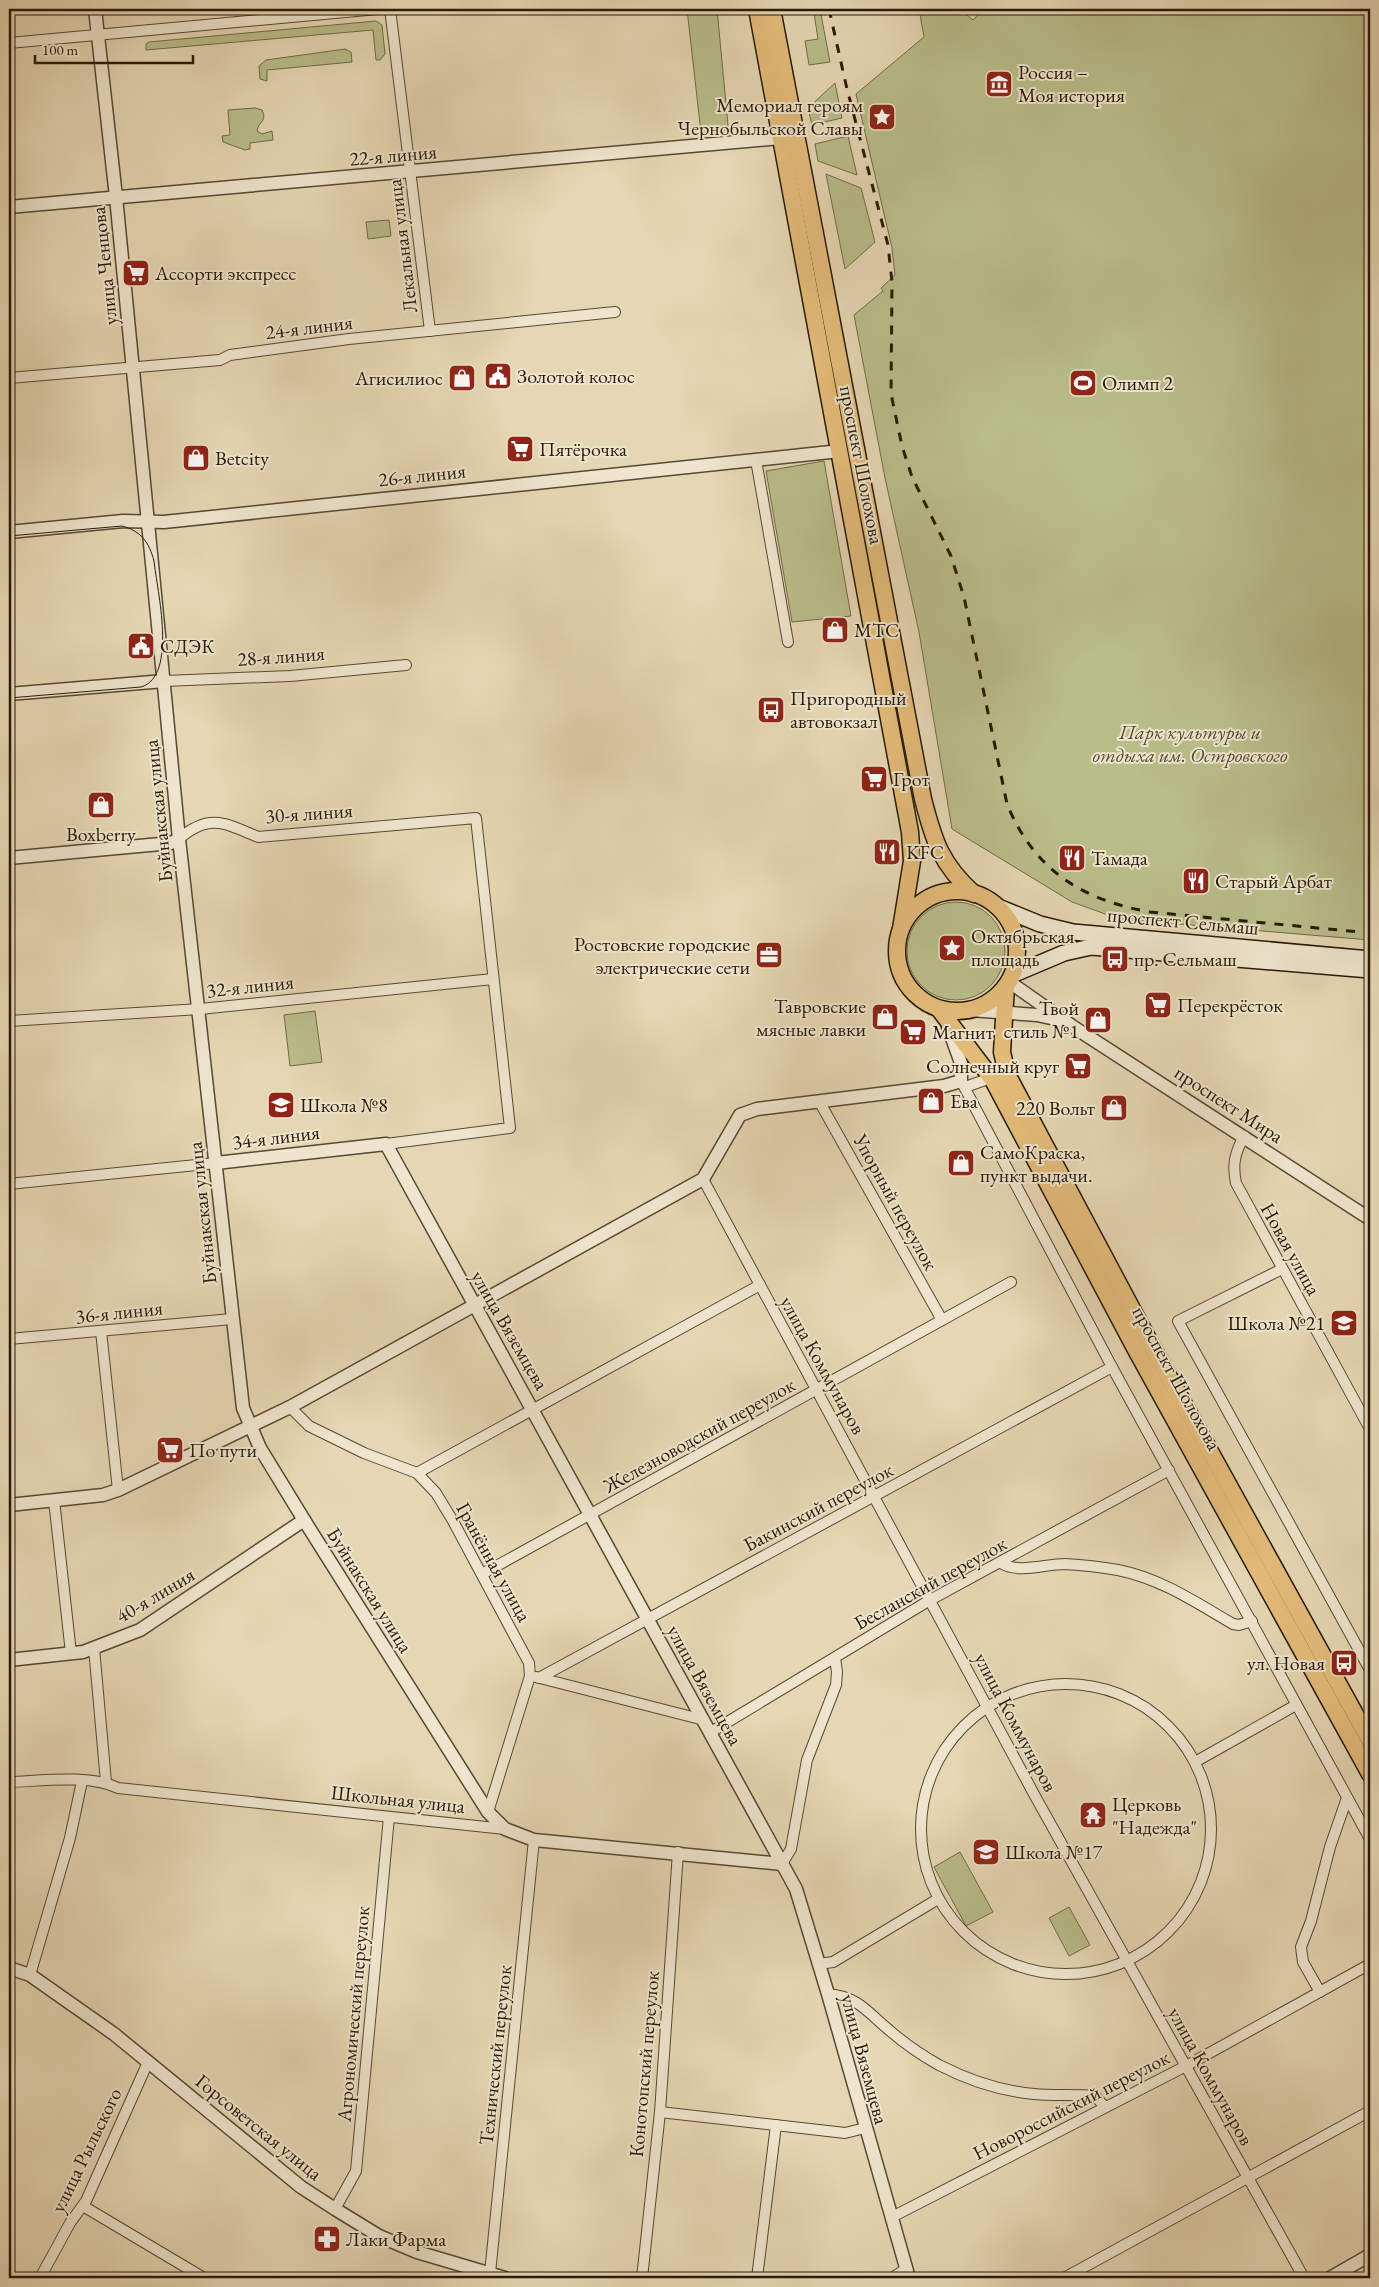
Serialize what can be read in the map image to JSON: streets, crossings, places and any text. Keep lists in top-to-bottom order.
{
  "streets": {
    "main road": ["проспект Шолохова", "проспект Сельмаш"],
    "street": [
      "22-я линия",
      "Лекальная улица",
      "улица Ченцова",
      "24-я линия",
      "26-я линия",
      "28-я линия",
      "Буйнакская улица",
      "30-я линия",
      "32-я линия",
      "проспект Мира",
      "34-я линия",
      "Упорный переулок",
      "Новая улица",
      "36-я линия",
      "улица Вяземцева",
      "улица Коммунаров",
      "Железноводский переулок",
      "Бакинский переулок",
      "Гранённая улица",
      "Бесланский переулок",
      "40-я линия",
      "Школьная улица",
      "Агрономический переулок",
      "Технический переулок",
      "Конотопский переулок",
      "Новороссийский переулок",
      "Горсоветская улица",
      "улица Рыльского"
    ]
  },
  "crossings": [
    ["22-я линия", "Лекальная улица"],
    ["22-я линия", "улица Ченцова"],
    ["22-я линия", "проспект Шолохова"],
    ["Лекальная улица", "24-я линия"],
    ["улица Ченцова", "24-я линия"],
    ["улица Ченцова", "26-я линия"],
    ["улица Ченцова", "Буйнакская улица"],
    ["проспект Шолохова", "26-я линия"],
    ["проспект Шолохова", "проспект Сельмаш"],
    ["проспект Шолохова", "проспект Мира"],
    ["26-я линия", "Буйнакская улица"],
    ["28-я линия", "Буйнакская улица"],
    ["Буйнакская улица", "30-я линия"],
    ["Буйнакская улица", "32-я линия"],
    ["Буйнакская улица", "34-я линия"],
    ["Буйнакская улица", "36-я линия"],
    ["Буйнакская улица", "40-я линия"],
    ["Буйнакская улица", "Школьная улица"],
    ["30-я линия", "32-я линия"],
    ["30-я линия", "34-я линия"],
    ["проспект Сельмаш", "проспект Мира"],
    ["32-я линия", "34-я линия"],
    ["проспект Мира", "Новая улица"],
    ["34-я линия", "улица Вяземцева"],
    ["Упорный переулок", "Железноводский переулок"],
    ["улица Вяземцева", "Железноводский переулок"],
    ["улица Вяземцева", "Бакинский переулок"],
    ["улица Вяземцева", "Бесланский переулок"],
    ["улица Вяземцева", "Школьная улица"],
    ["улица Вяземцева", "Новороссийский переулок"],
    ["улица Коммунаров", "Железноводский переулок"],
    ["улица Коммунаров", "Бакинский переулок"],
    ["улица Коммунаров", "Бесланский переулок"],
    ["улица Коммунаров", "Новороссийский переулок"],
    ["Железноводский переулок", "Гранённая улица"],
    ["Бакинский переулок", "Гранённая улица"],
    ["Школьная улица", "Агрономический переулок"],
    ["Школьная улица", "Технический переулок"],
    ["Школьная улица", "Конотопский переулок"],
    ["Агрономический переулок", "Горсоветская улица"],
    ["Технический переулок", "Горсоветская улица"],
    ["Горсоветская улица", "улица Рыльского"]
  ],
  "parks": ["Парк культуры и отдыха им. Островского"],
  "places": {
    "museum": ["Россия – Моя история"],
    "place": ["Мемориал героям Чернобыльской Славы", "Октябрьская площадь"],
    "supermarket": [
      "Ассорти экспресс",
      "Пятёрочка",
      "Грот",
      "Перекрёсток",
      "Магнит",
      "Солнечный круг",
      "По пути"
    ],
    "public building": ["Золотой колос", "СДЭК"],
    "shop": [
      "Агисилиос",
      "Betcity",
      "МТС",
      "Boxberry",
      "Тавровские мясные лавки",
      "Твой стиль №1",
      "Ева",
      "220 Вольт",
      "СамоКраска, пункт выдачи."
    ],
    "sports": ["Олимп 2"],
    "bus stop": ["Пригородный автовокзал", "пр. Сельмаш", "ул. Новая"],
    "restaurant": ["KFC", "Тамада", "Старый Арбат"],
    "office": ["Ростовские городские электрические сети"],
    "school or university": ["Школа №8", "Школа №21", "Школа №17"],
    "temple": ["Церковь \"Надежда\""],
    "pharmacy": ["Лаки Фарма"]
  },
  "scale_bar": "100 m"
}
